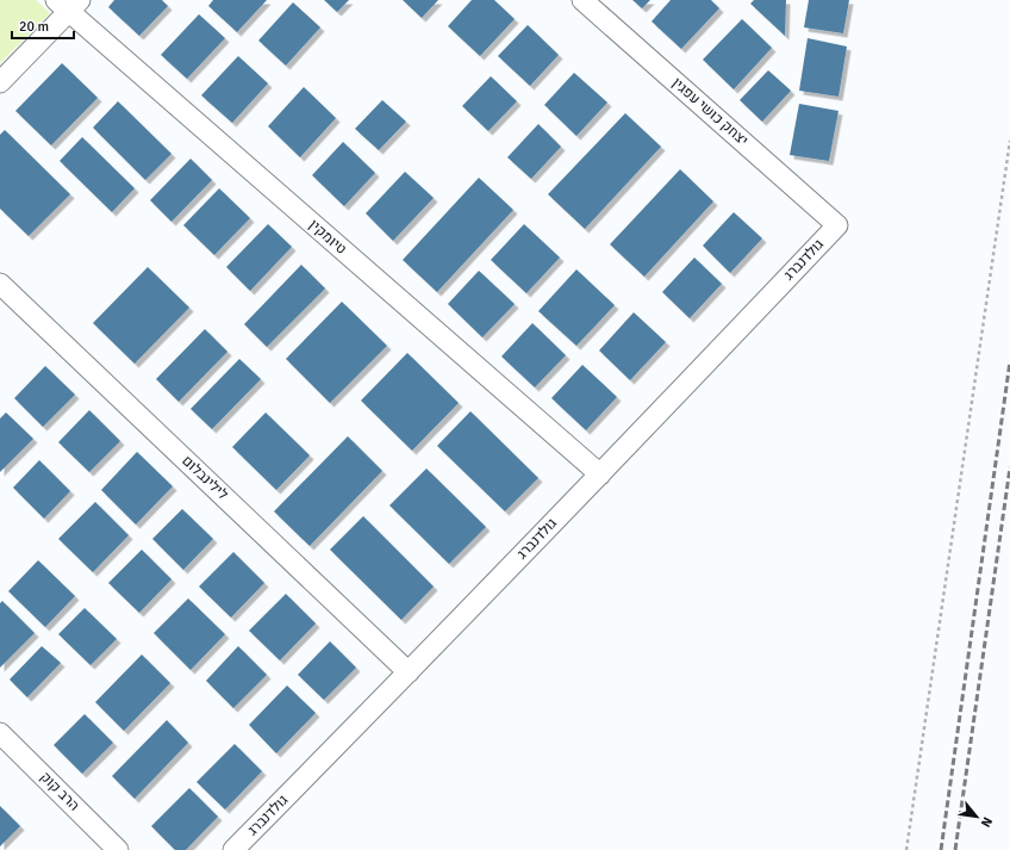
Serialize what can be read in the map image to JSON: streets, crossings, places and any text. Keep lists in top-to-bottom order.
{
  "streets": {
    "street": [
      "יצחק כושי עפגין",
      "טיומקין",
      "גולדנברג",
      "לילינבלום",
      "הרב קוק"
    ]
  },
  "crossings": [
    ["יצחק כושי עפגין", "גולדנברג"],
    ["טיומקין", "גולדנברג"],
    ["גולדנברג", "לילינבלום"]
  ],
  "scale_bar": "20 m",
  "north": "bottom right"
}
